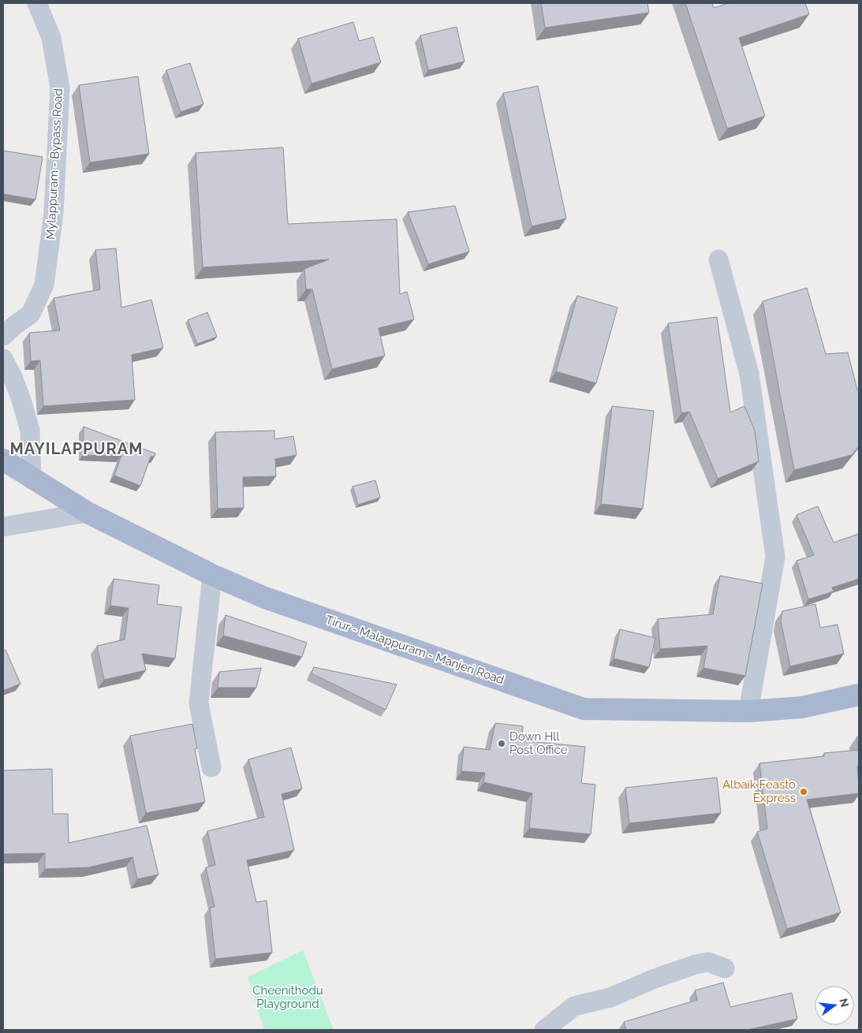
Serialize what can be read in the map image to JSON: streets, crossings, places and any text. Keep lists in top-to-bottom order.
{
  "streets": {
    "main road": ["Tirur - Malappuram - Manjeri Road"],
    "street": ["Mylappuram - Bypass Road"]
  },
  "districts": ["MAYILAPPURAM"],
  "parks": ["Cheenithodu Playground"],
  "places": ["Down Hll Post Office", "Albaik Feasto Express"],
  "north": "right"
}
